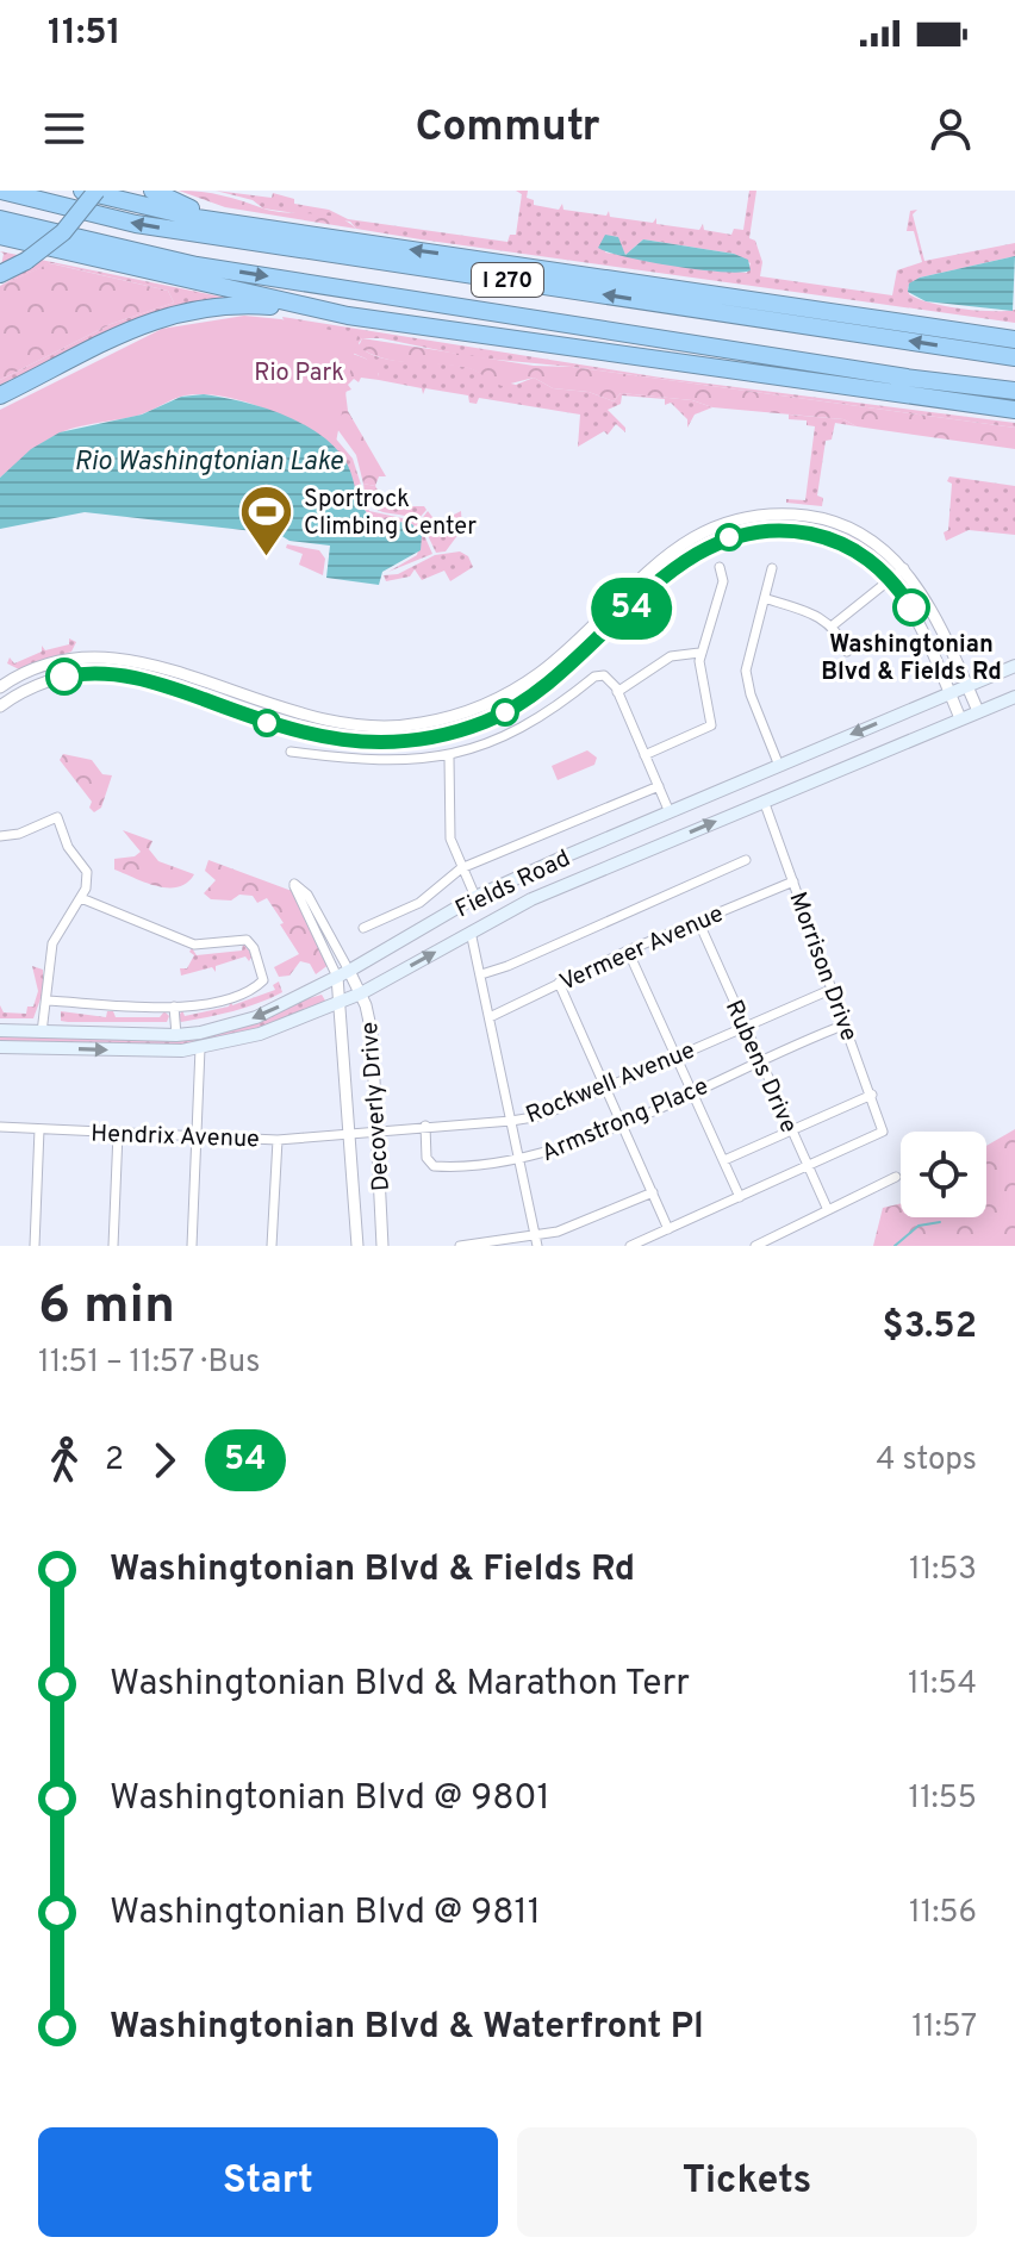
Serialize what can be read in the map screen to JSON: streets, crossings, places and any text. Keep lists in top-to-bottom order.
{
  "streets": {
    "highway": ["I 270"],
    "main road": ["Fields Road"],
    "street": [
      "Vermeer Avenue",
      "Morrison Drive",
      "Rubens Drive",
      "Rockwell Avenue",
      "Decoverly Drive",
      "Armstrong Place",
      "Hendrix Avenue"
    ]
  },
  "crossings": [
    ["Fields Road", "Morrison Drive"],
    ["Fields Road", "Decoverly Drive"],
    ["Vermeer Avenue", "Morrison Drive"],
    ["Vermeer Avenue", "Rubens Drive"],
    ["Morrison Drive", "Rubens Drive"],
    ["Morrison Drive", "Rockwell Avenue"],
    ["Morrison Drive", "Armstrong Place"],
    ["Rubens Drive", "Rockwell Avenue"],
    ["Rubens Drive", "Armstrong Place"],
    ["Rockwell Avenue", "Decoverly Drive"],
    ["Rockwell Avenue", "Armstrong Place"],
    ["Rockwell Avenue", "Hendrix Avenue"],
    ["Decoverly Drive", "Hendrix Avenue"]
  ],
  "water": ["Rio Washingtonian Lake"],
  "parks": ["Rio Park"],
  "places": {
    "sports": ["Sportrock Climbing Center"],
    "other": ["Washingtonian Blvd & Fields Rd"]
  },
  "lines": ["bus line 54"],
  "page": {
    "status": "11:51",
    "header": "Commutr",
    "on_map": "54",
    "heading": ["6 min", "11:51 – 11:57 · Bus", "$3.52"],
    "legs": ["2", "54", "4 stops"],
    "list": [
      {
        "name": "Washingtonian Blvd & Fields Rd",
        "value": "11:53"
      },
      {
        "name": "Washingtonian Blvd & Marathon Terr",
        "value": "11:54"
      },
      {
        "name": "Washingtonian Blvd @ 9801",
        "value": "11:55"
      },
      {
        "name": "Washingtonian Blvd @ 9811",
        "value": "11:56"
      },
      {
        "name": "Washingtonian Blvd & Waterfront Pl",
        "value": "11:57"
      }
    ],
    "buttons": ["Start", "Tickets"]
  }
}
